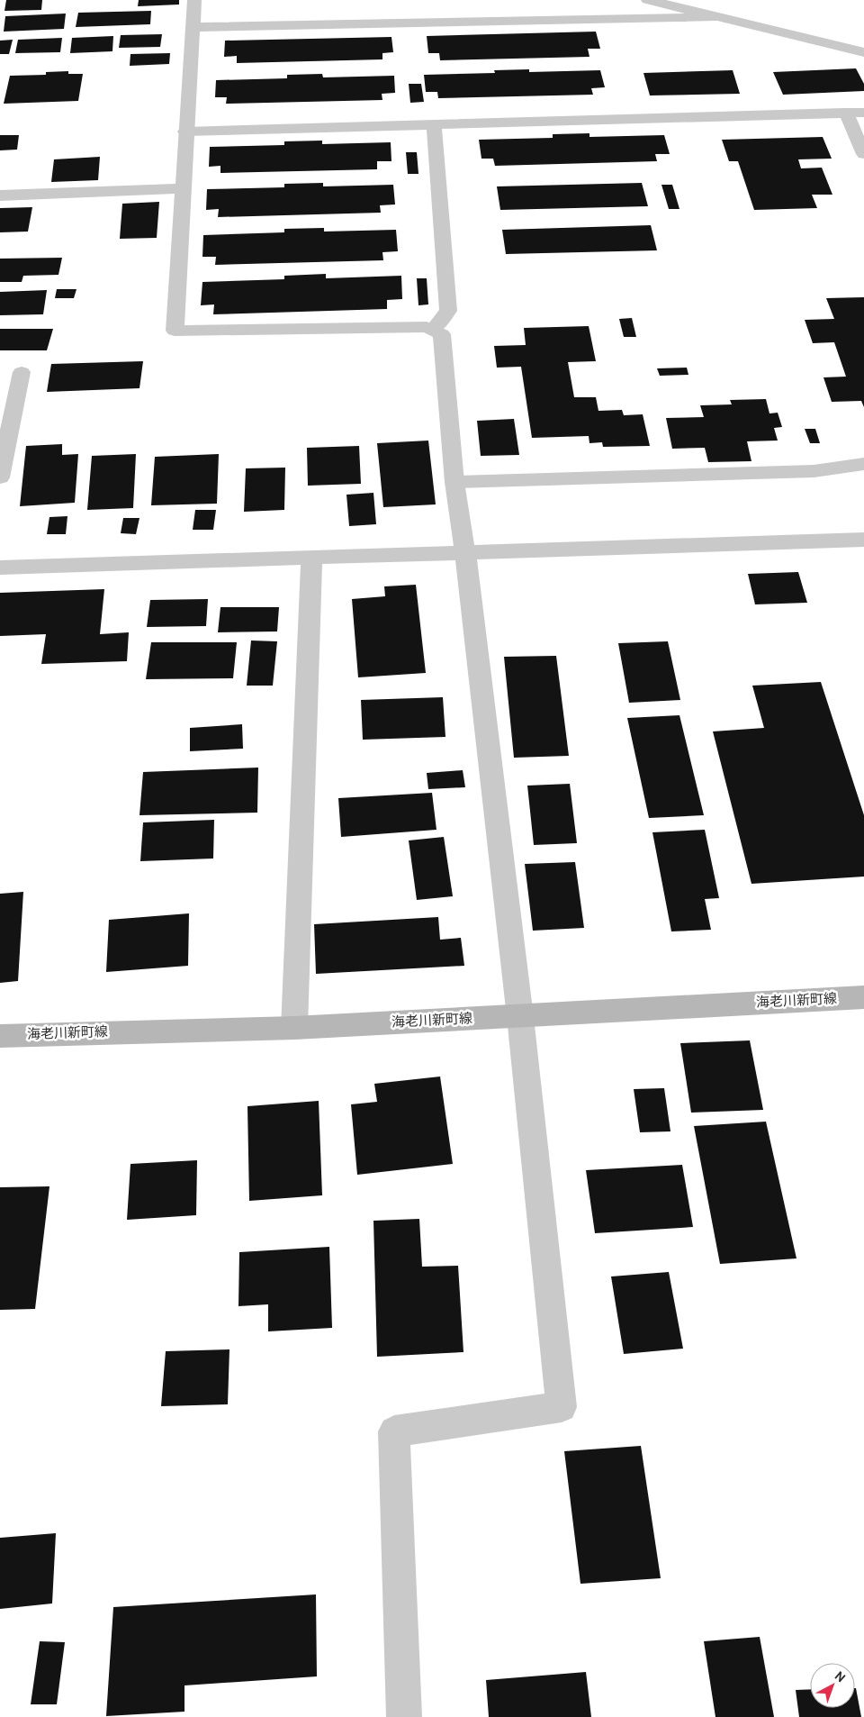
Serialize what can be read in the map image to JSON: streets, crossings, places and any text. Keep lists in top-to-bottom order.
{
  "streets": {
    "main road": ["海老川新町線"]
  },
  "north": "top right"
}
